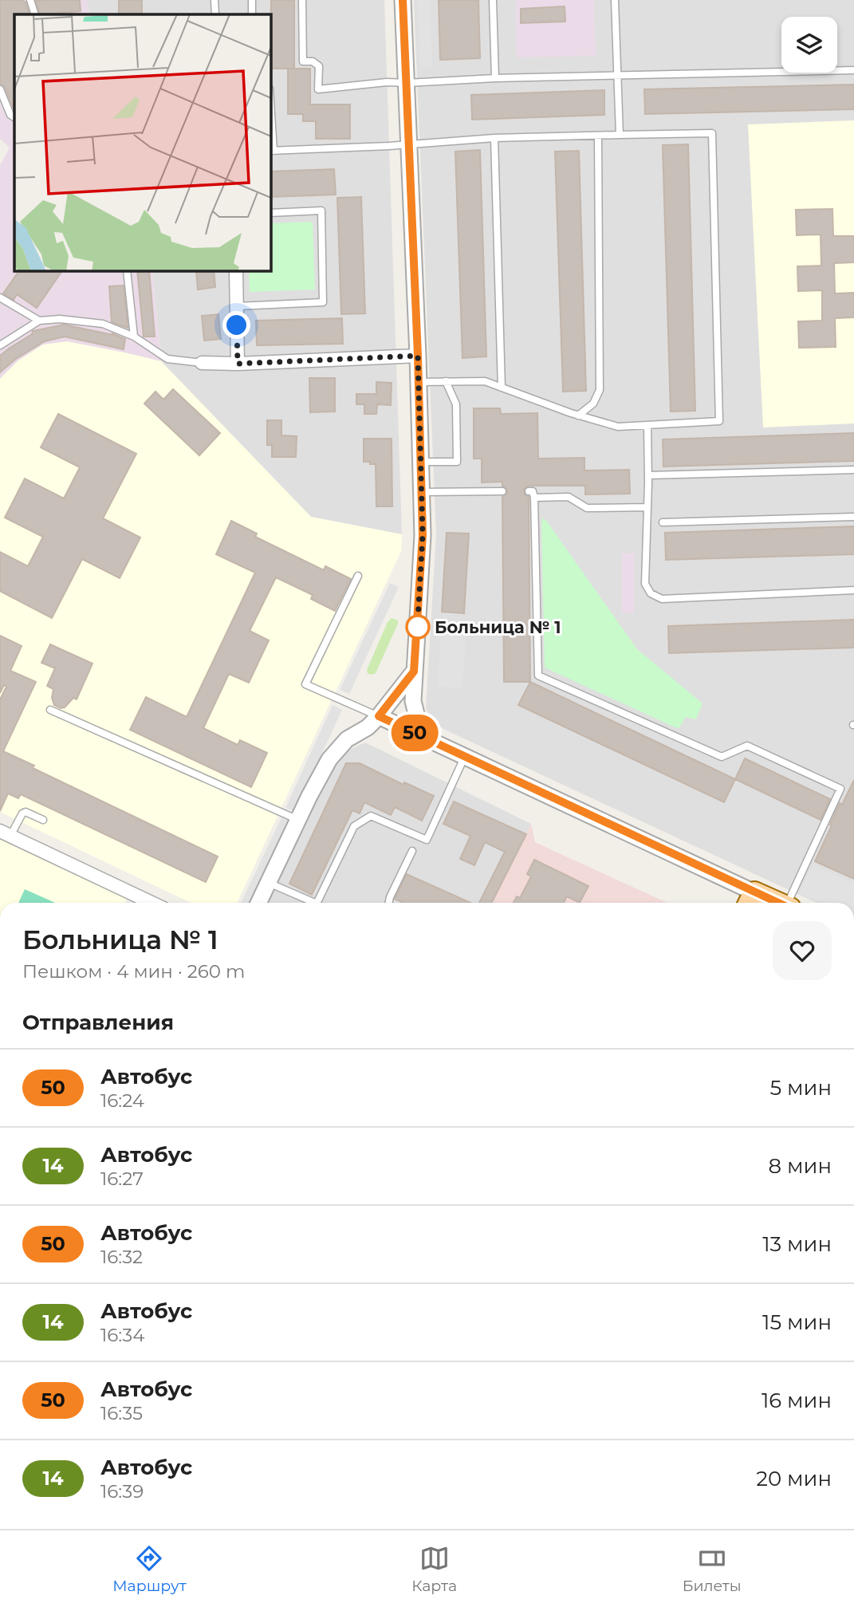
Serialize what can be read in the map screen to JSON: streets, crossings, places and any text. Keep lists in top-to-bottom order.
{
  "places": ["Больница № 1"],
  "lines": ["bus line 50"],
  "page": {
    "on_map": "50",
    "heading": [
      ["Больница № 1", "Пешком · 4 мин · 260 m"],
      "Отправления"
    ],
    "list": [
      {
        "mark": "50",
        "name": "Автобус",
        "note": "16:24",
        "value": "5 мин"
      },
      {
        "mark": "14",
        "name": "Автобус",
        "note": "16:27",
        "value": "8 мин"
      },
      {
        "mark": "50",
        "name": "Автобус",
        "note": "16:32",
        "value": "13 мин"
      },
      {
        "mark": "14",
        "name": "Автобус",
        "note": "16:34",
        "value": "15 мин"
      },
      {
        "mark": "50",
        "name": "Автобус",
        "note": "16:35",
        "value": "16 мин"
      },
      {
        "mark": "14",
        "name": "Автобус",
        "note": "16:39",
        "value": "20 мин"
      }
    ],
    "tabs": ["Маршрут", "Карта", "Билеты"]
  }
}
